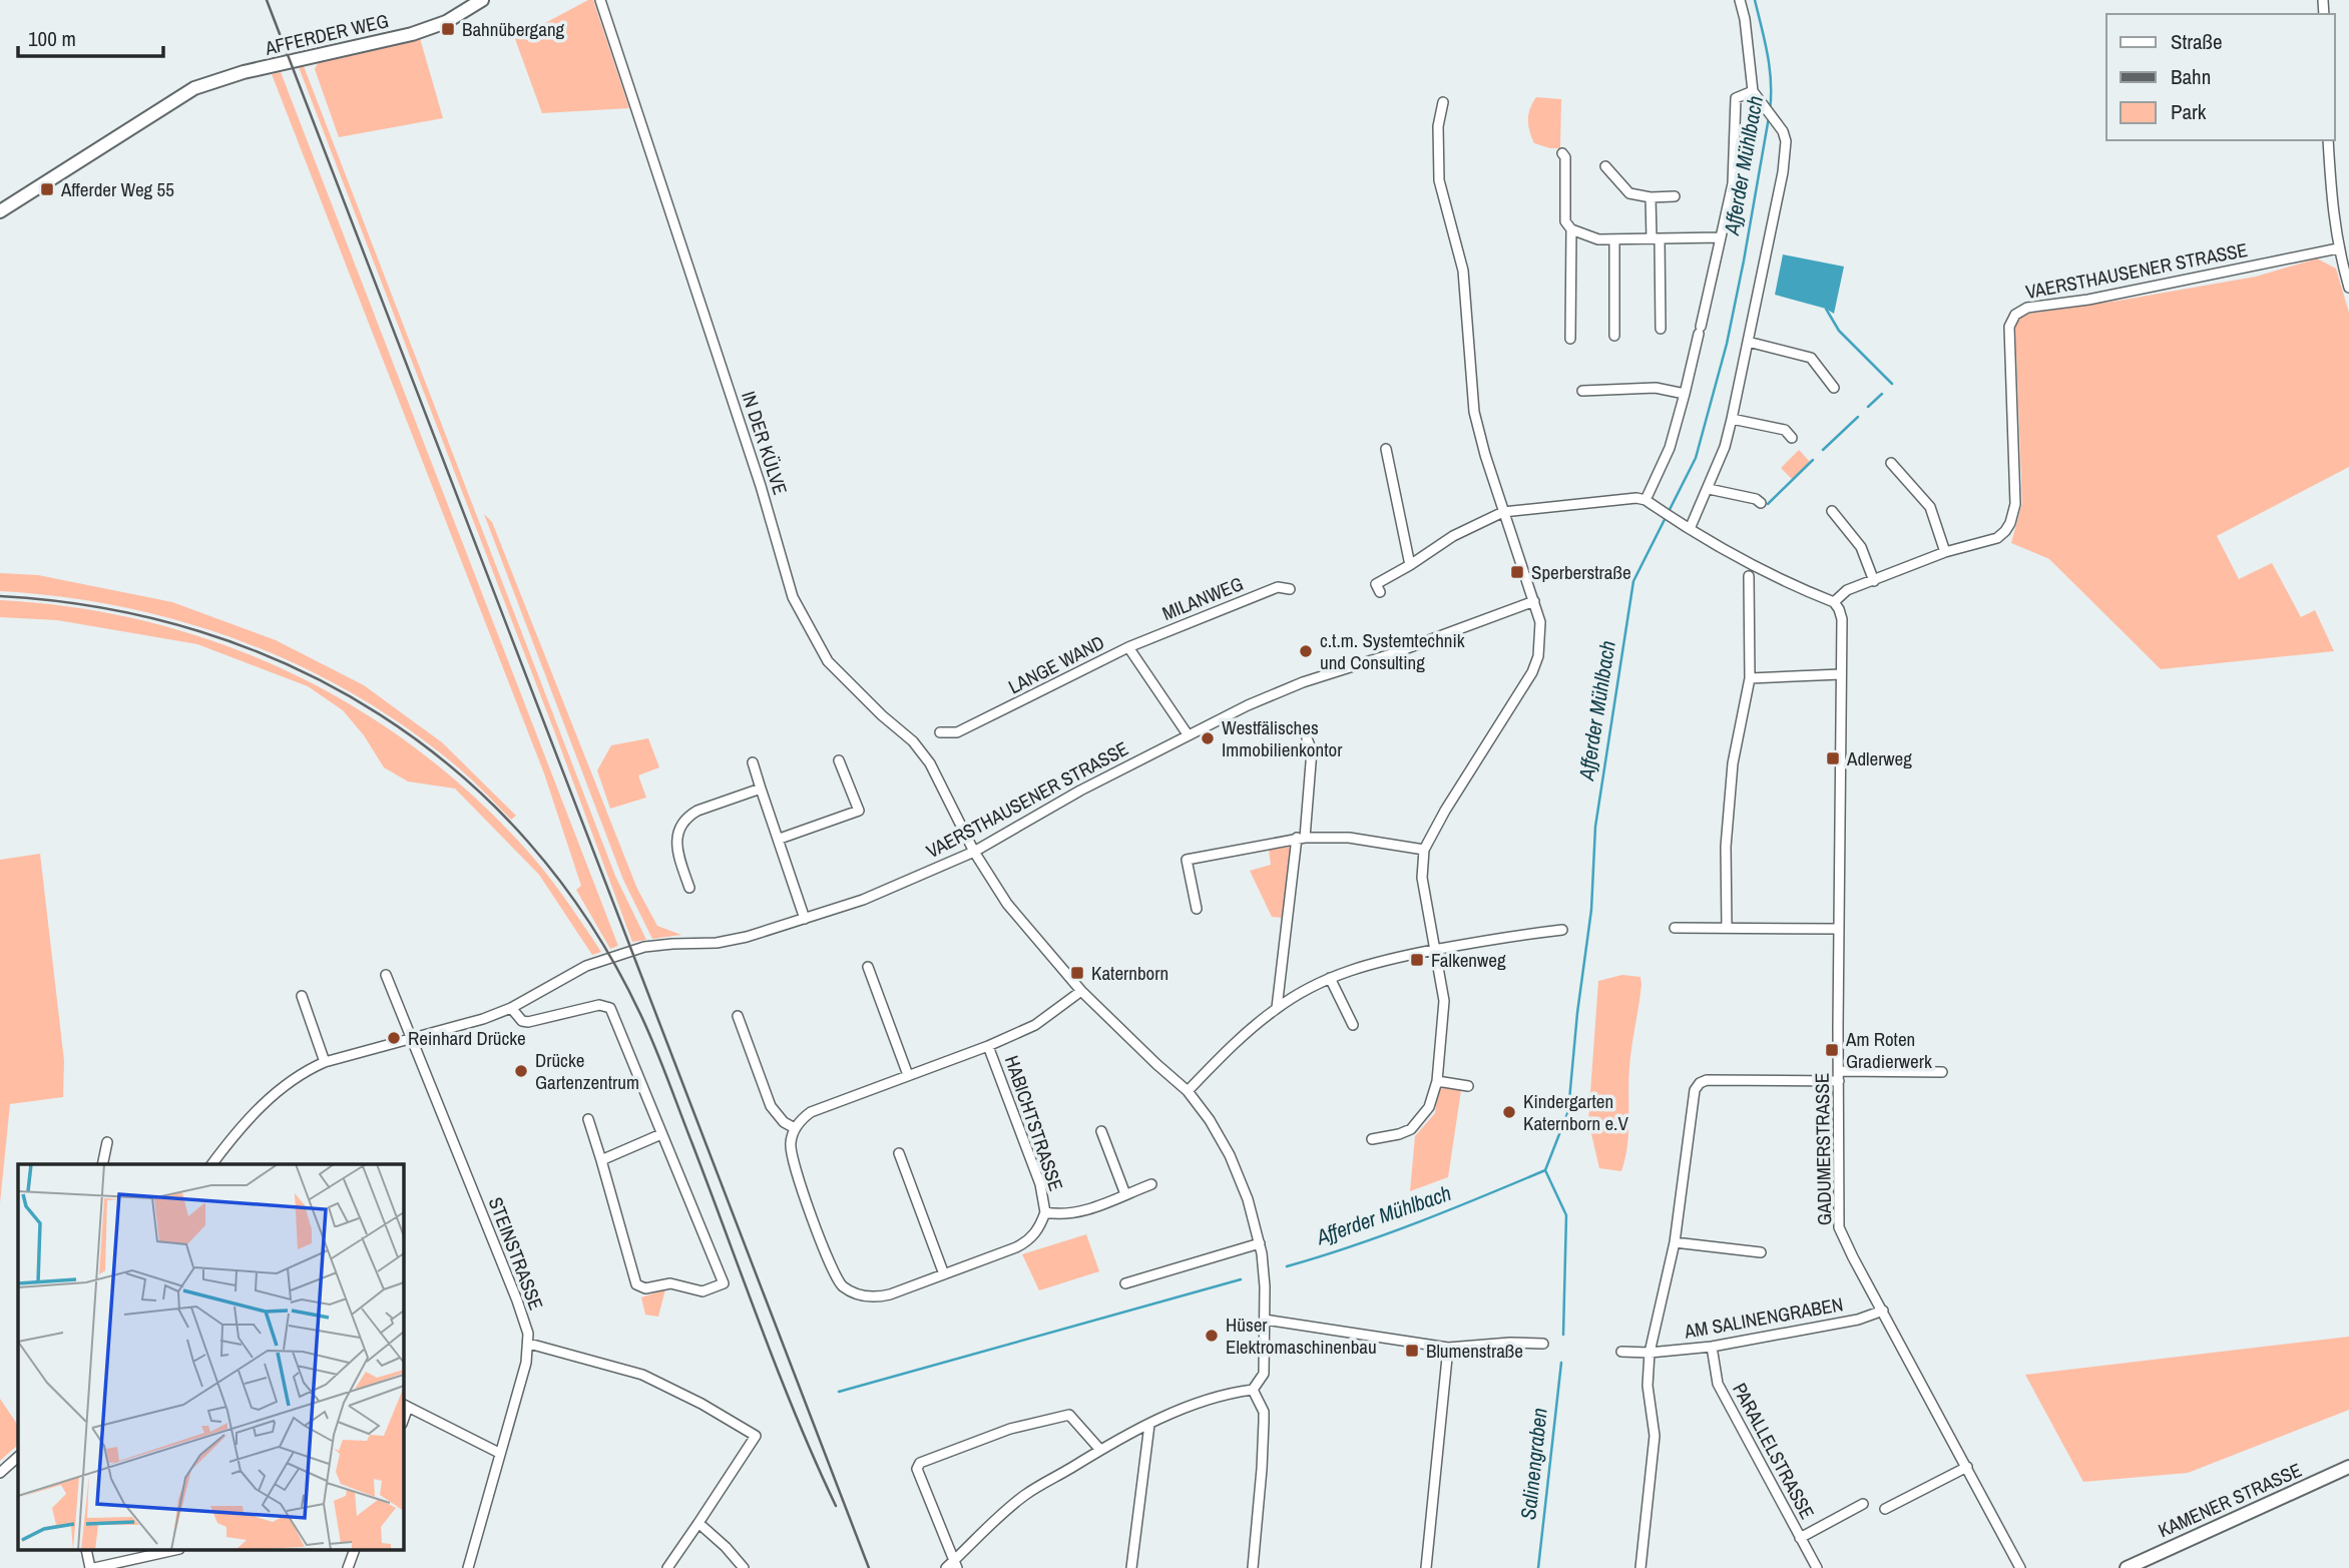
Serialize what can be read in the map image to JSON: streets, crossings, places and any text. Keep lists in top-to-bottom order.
{
  "streets": {
    "street": [
      "AFFERDER WEG",
      "VAERSTHAUSENER STRASSE",
      "IN DER KÜLVE",
      "MILANWEG",
      "LANGE WAND",
      "HABICHTSTRASSE",
      "GADUMERSTRASSE",
      "STEINSTRASSE",
      "AM SALINENGRABEN",
      "PARALLELSTRASSE",
      "KAMENER STRASSE"
    ]
  },
  "crossings": [
    ["VAERSTHAUSENER STRASSE", "IN DER KÜLVE"],
    ["VAERSTHAUSENER STRASSE", "LANGE WAND"],
    ["VAERSTHAUSENER STRASSE", "GADUMERSTRASSE"],
    ["VAERSTHAUSENER STRASSE", "STEINSTRASSE"],
    ["IN DER KÜLVE", "HABICHTSTRASSE"],
    ["MILANWEG", "LANGE WAND"],
    ["GADUMERSTRASSE", "AM SALINENGRABEN"],
    ["AM SALINENGRABEN", "PARALLELSTRASSE"]
  ],
  "water": ["Afferder Mühlbach", "Salinengraben"],
  "places": {
    "transit": [
      "Bahnübergang",
      "Afferder Weg 55",
      "Sperberstraße",
      "Adlerweg",
      "Falkenweg",
      "Katernborn",
      "Am Roten Gradierwerk",
      "Blumenstraße"
    ],
    "other": [
      "c.t.m. Systemtechnik und Consulting",
      "Westfälisches Immobilienkontor",
      "Reinhard Drücke",
      "Drücke Gartenzentrum",
      "Kindergarten Katernborn e.V",
      "Hüser Elektromaschinenbau"
    ]
  },
  "legend": ["Straße", "Bahn", "Park"],
  "scale_bar": "100 m"
}
